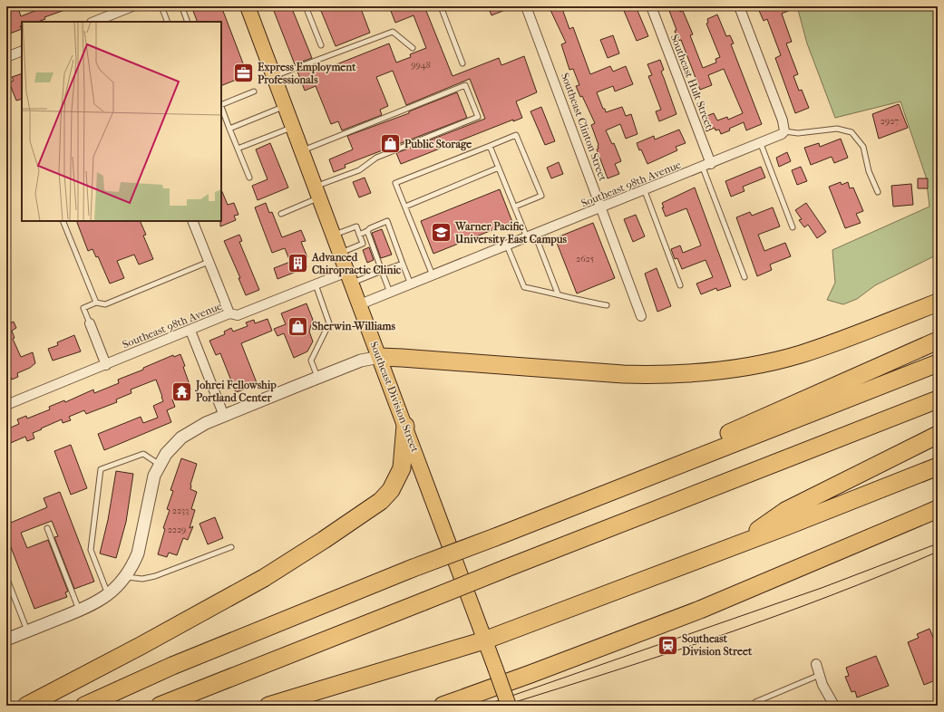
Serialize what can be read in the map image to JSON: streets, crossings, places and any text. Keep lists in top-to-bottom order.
{
  "streets": {
    "main road": ["Southeast Division Street"],
    "street": ["Southeast Hult Street", "Southeast Clinton Street", "Southeast 98th Avenue"]
  },
  "crossings": [
    ["Southeast Hult Street", "Southeast 98th Avenue"],
    ["Southeast Clinton Street", "Southeast 98th Avenue"],
    ["Southeast 98th Avenue", "Southeast Division Street"]
  ],
  "places": {
    "office": ["Express Employment Professionals"],
    "shop": ["Public Storage", "Sherwin-Williams"],
    "school or university": ["Warner Pacific University East Campus"],
    "building": ["Advanced Chiropractic Clinic"],
    "temple": ["Johrei Fellowship Portland Center"],
    "station": ["Southeast Division Street"]
  },
  "house_numbers": [
    "9948",
    "2927",
    "2625",
    "2233",
    "2229"
  ]
}
